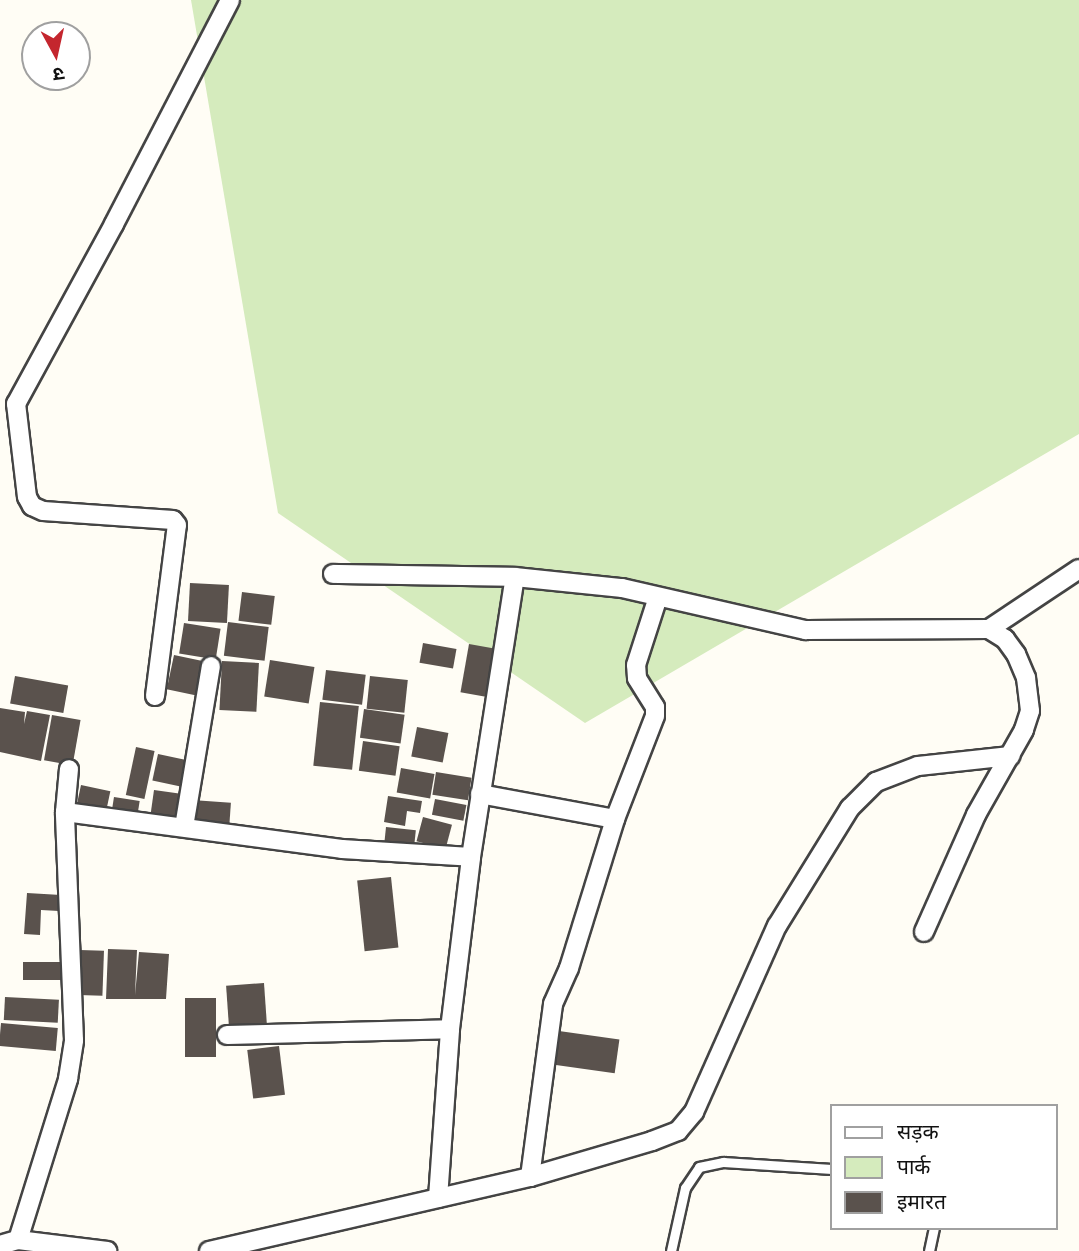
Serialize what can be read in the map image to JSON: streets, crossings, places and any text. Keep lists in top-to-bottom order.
{
  "legend": ["सड़क", "पार्क", "इमारत"],
  "north": "bottom"
}
